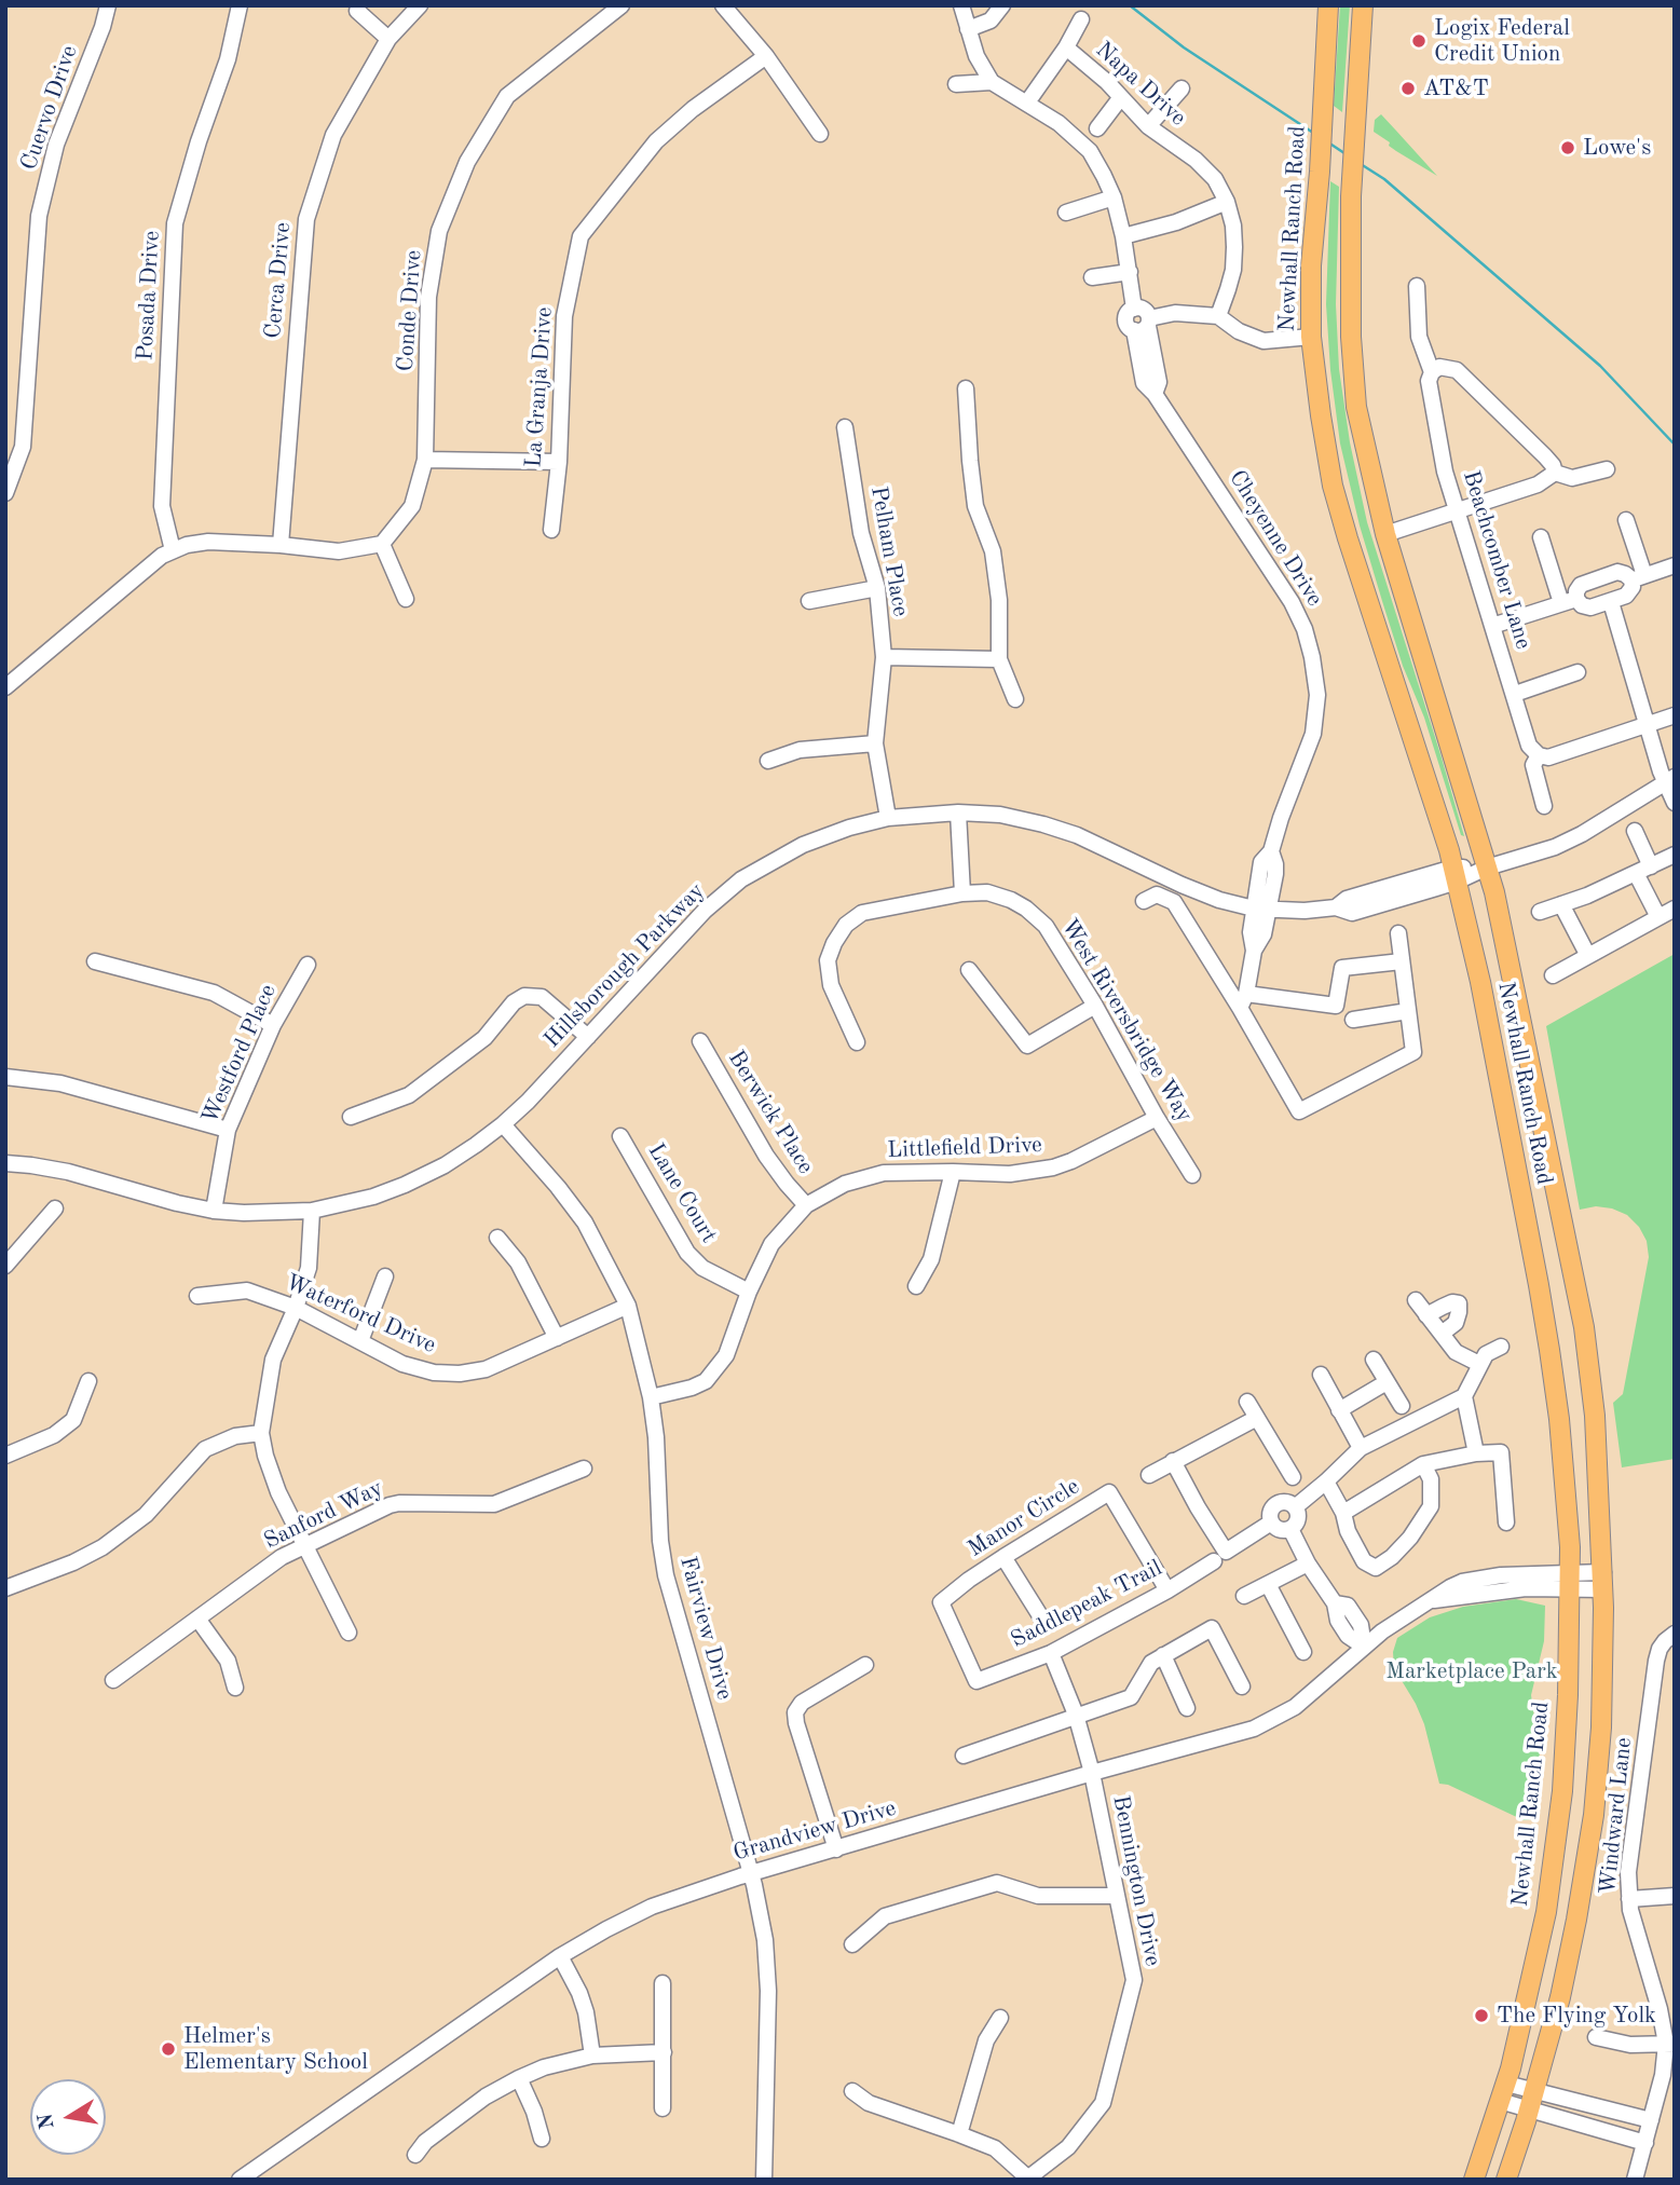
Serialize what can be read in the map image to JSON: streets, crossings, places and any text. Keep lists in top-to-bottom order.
{
  "streets": {
    "main road": ["Newhall Ranch Road"],
    "street": [
      "Napa Drive",
      "Cuervo Drive",
      "Cerca Drive",
      "Posada Drive",
      "Conde Drive",
      "La Granja Drive",
      "Cheyenne Drive",
      "Pelham Place",
      "Beachcomber Lane",
      "Hillsborough Parkway",
      "West Riversbridge Way",
      "Westford Place",
      "Berwick Place",
      "Littlefield Drive",
      "Lane Court",
      "Waterford Drive",
      "Sanford Way",
      "Manor Circle",
      "Saddlepeak Trail",
      "Fairview Drive",
      "Windward Lane",
      "Grandview Drive",
      "Bennington Drive"
    ]
  },
  "crossings": [
    ["Newhall Ranch Road", "Hillsborough Parkway"],
    ["Newhall Ranch Road", "Grandview Drive"],
    ["Cheyenne Drive", "Hillsborough Parkway"],
    ["Pelham Place", "Hillsborough Parkway"],
    ["Hillsborough Parkway", "Westford Place"],
    ["Hillsborough Parkway", "Fairview Drive"],
    ["West Riversbridge Way", "Littlefield Drive"],
    ["Berwick Place", "Littlefield Drive"],
    ["Littlefield Drive", "Lane Court"],
    ["Littlefield Drive", "Fairview Drive"],
    ["Waterford Drive", "Fairview Drive"],
    ["Manor Circle", "Saddlepeak Trail"],
    ["Saddlepeak Trail", "Bennington Drive"],
    ["Fairview Drive", "Grandview Drive"],
    ["Grandview Drive", "Bennington Drive"]
  ],
  "parks": ["Marketplace Park"],
  "places": [
    "Logix Federal Credit Union",
    "AT&T",
    "Lowe's",
    "The Flying Yolk",
    "Helmer's Elementary School"
  ],
  "north": "left"
}
